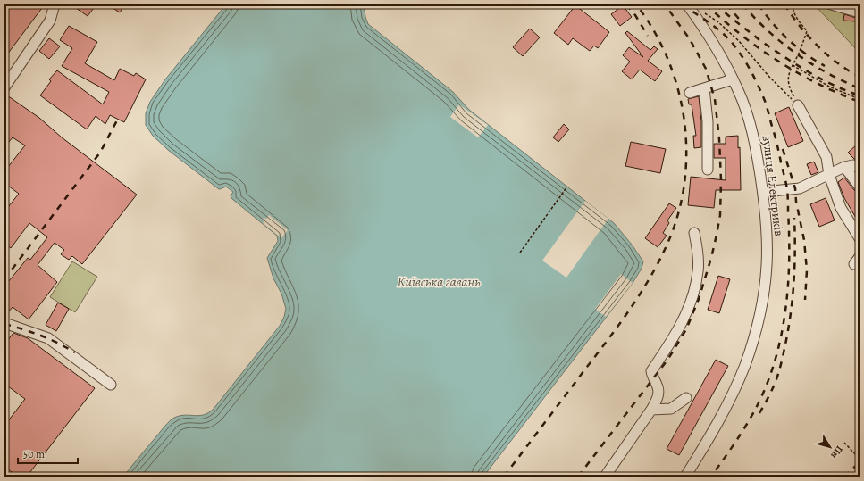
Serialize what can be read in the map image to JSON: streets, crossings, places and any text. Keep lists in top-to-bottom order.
{
  "streets": {
    "street": ["вулиця Електриків"]
  },
  "water": ["Київська гавань"],
  "scale_bar": "50 m",
  "north": "bottom right"
}
